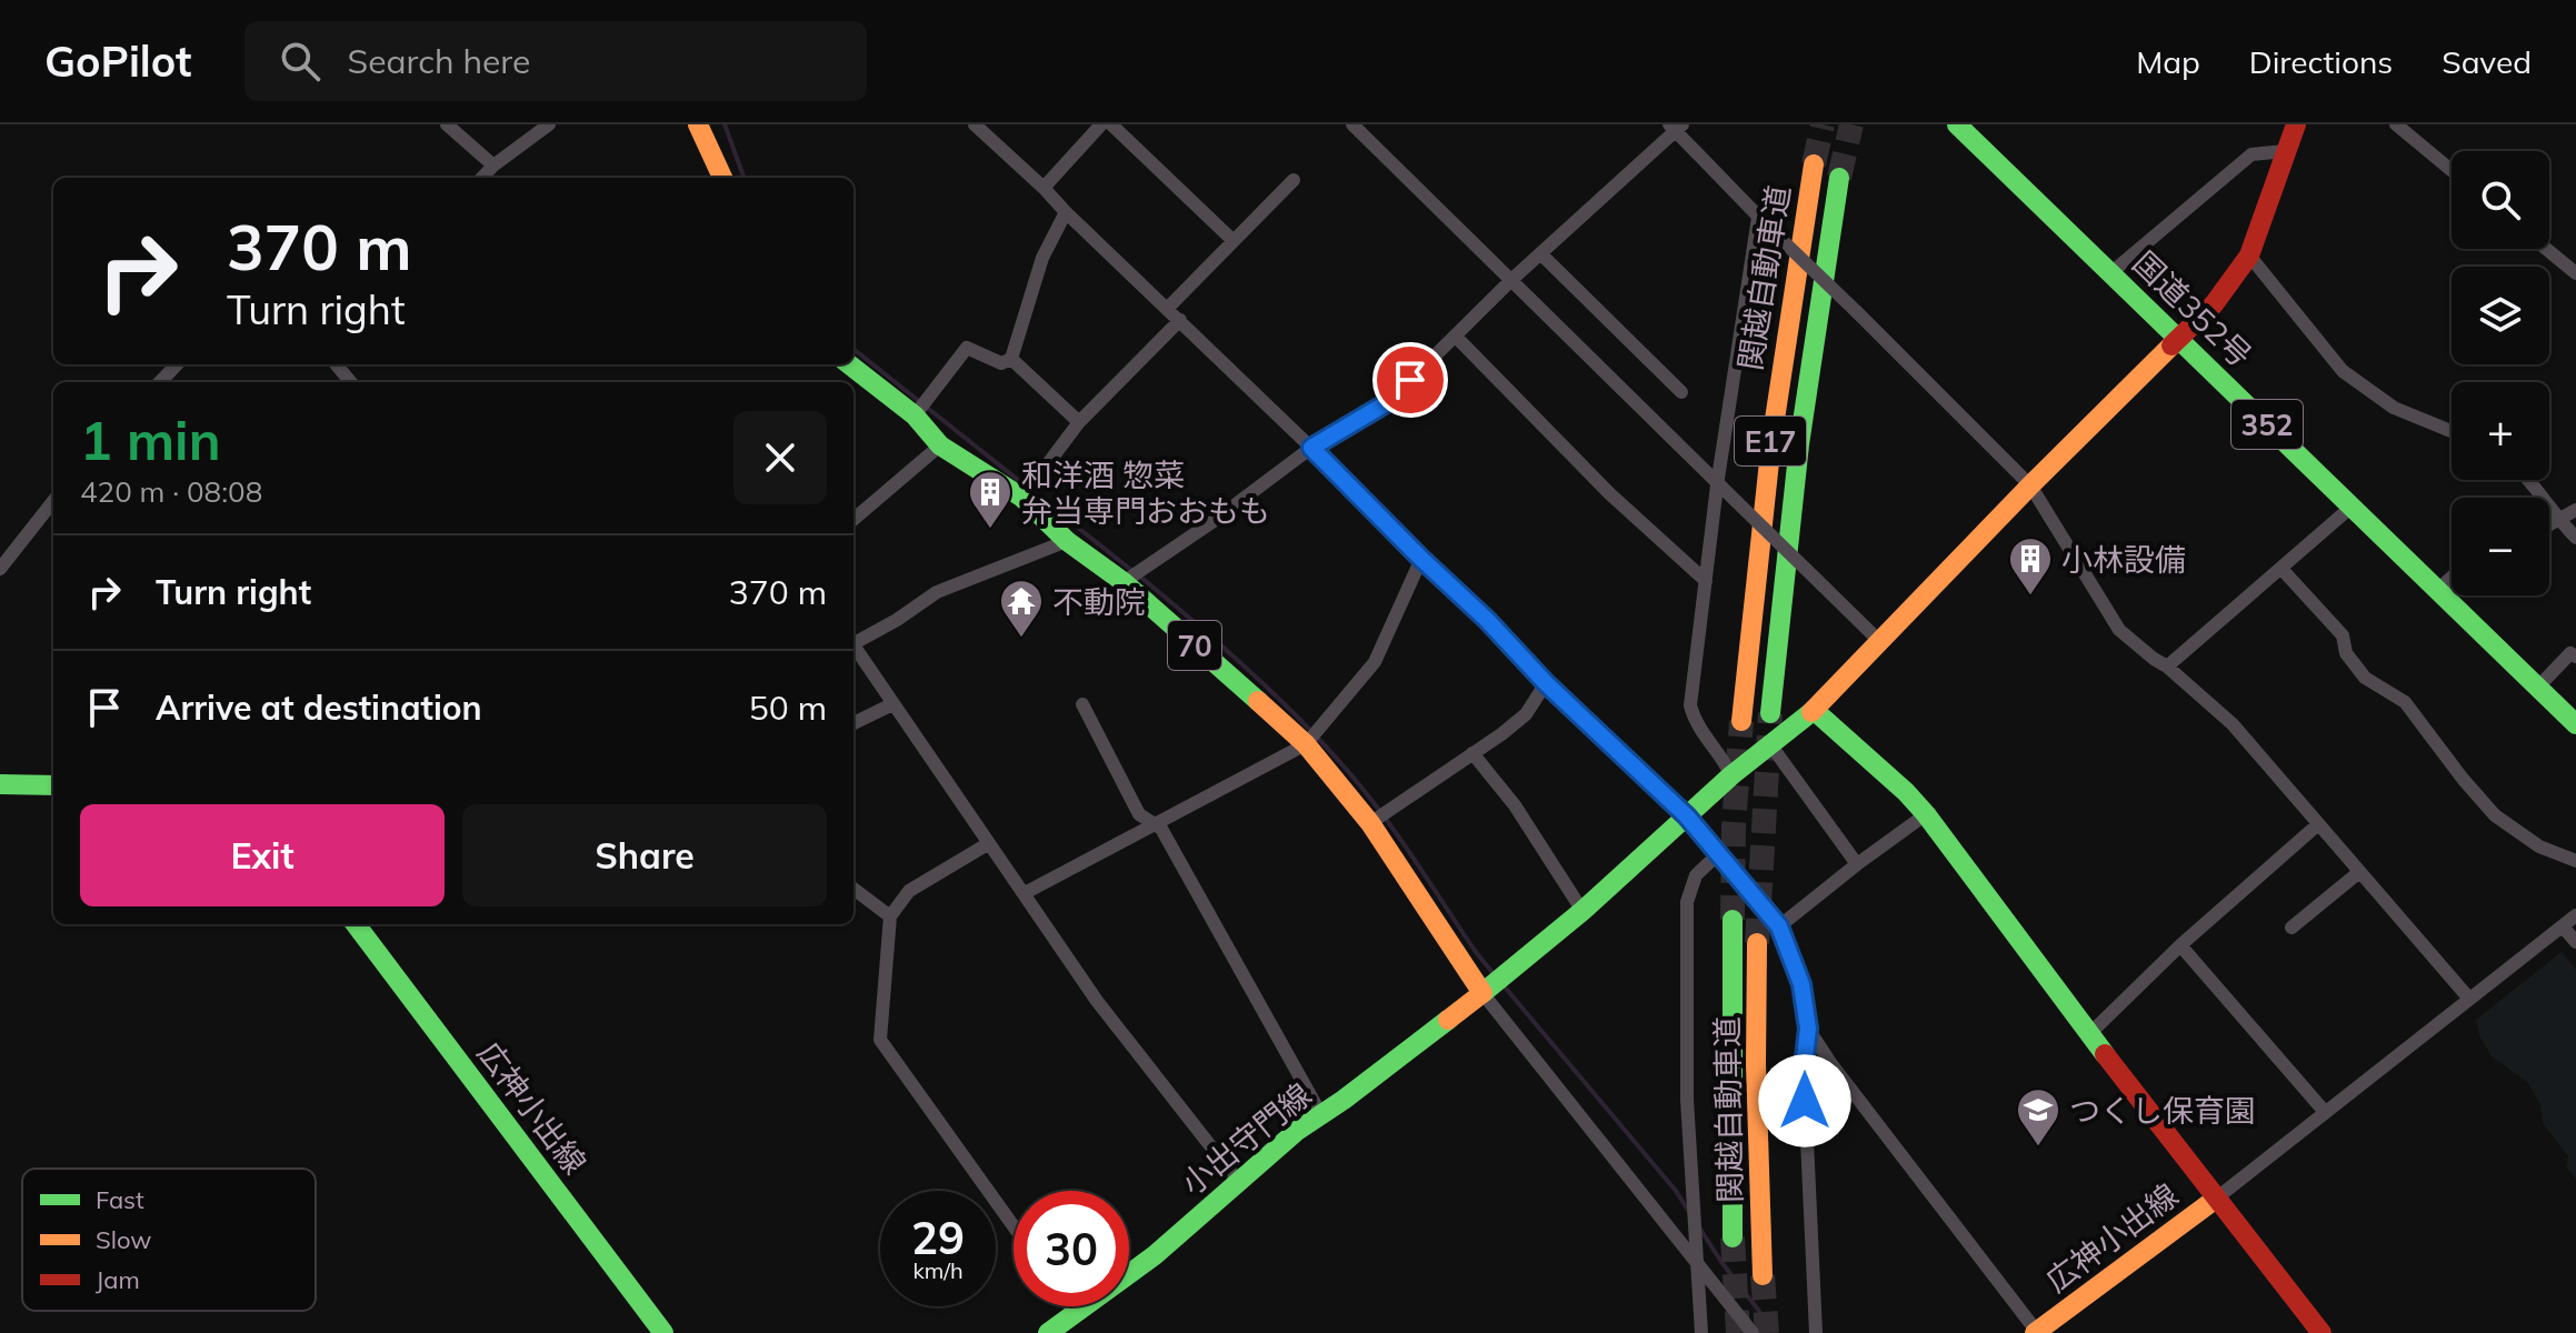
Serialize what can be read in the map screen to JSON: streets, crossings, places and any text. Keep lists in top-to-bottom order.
{
  "streets": {
    "main road": [
      "関越自動車道",
      "国道352号",
      "352",
      "E17",
      "70",
      "広神小出線",
      "小出守門線"
    ]
  },
  "crossings": [
    ["国道352号", "小出守門線"],
    ["70", "小出守門線"]
  ],
  "places": {
    "building": ["和洋酒 惣菜 弁当専門おおもも", "小林設備"],
    "temple": ["不動院"],
    "school or university": ["つくし保育園"]
  },
  "legend": ["Fast", "Slow", "Jam"],
  "page": {
    "header": "GoPilot",
    "search": "Search here",
    "nav": ["Map", "Directions", "Saved"],
    "map_buttons": ["+", "−"],
    "turn": ["370 m", "Turn right"],
    "heading": ["1 min", "420 m · 08:08"],
    "list": [
      {
        "name": "Turn right",
        "value": "370 m"
      },
      {
        "name": "Arrive at destination",
        "value": "50 m"
      }
    ],
    "buttons": ["Exit", "Share"],
    "speed": "29 km/h",
    "limit": "30"
  }
}
